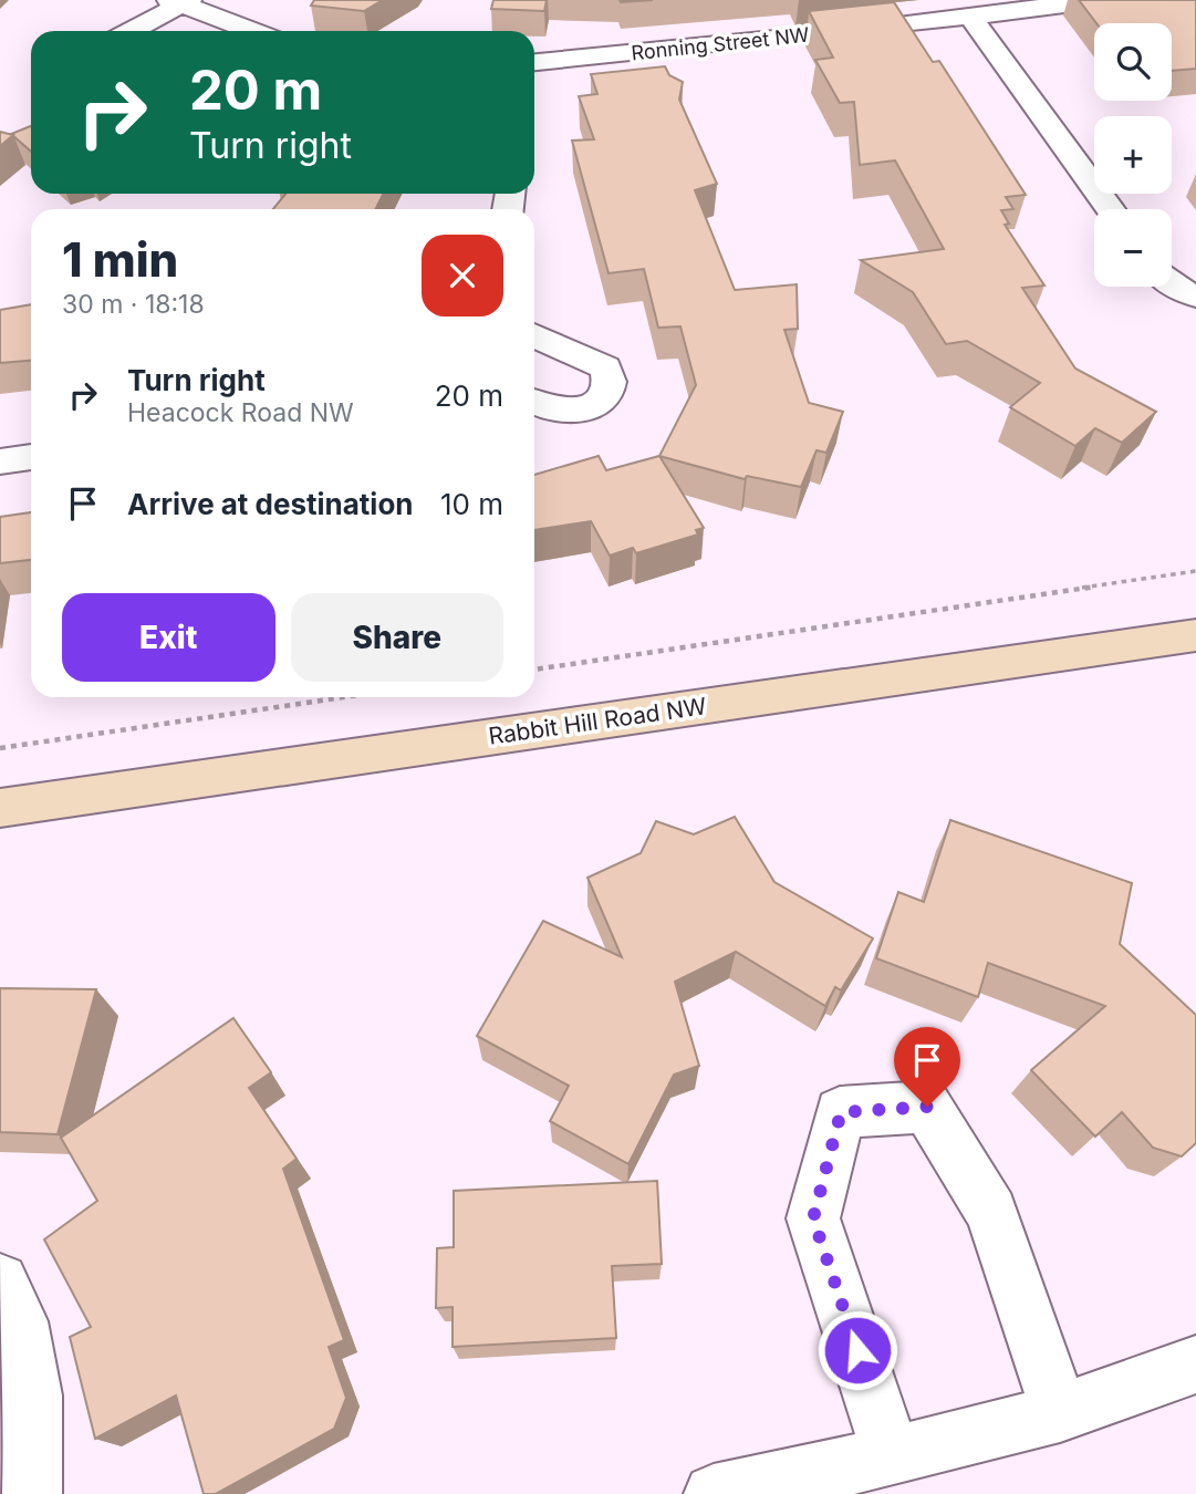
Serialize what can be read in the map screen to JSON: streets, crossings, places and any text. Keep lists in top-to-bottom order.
{
  "streets": {
    "street": ["Ronning Street NW", "Rabbit Hill Road NW"]
  },
  "page": {
    "map_buttons": ["+", "−"],
    "turn": ["20 m", "Turn right"],
    "heading": ["1 min", "30 m · 18:18"],
    "list": [
      {
        "name": "Turn right",
        "note": "Heacock Road NW",
        "value": "20 m"
      },
      {
        "name": "Arrive at destination",
        "value": "10 m"
      }
    ],
    "buttons": ["Exit", "Share"]
  }
}
